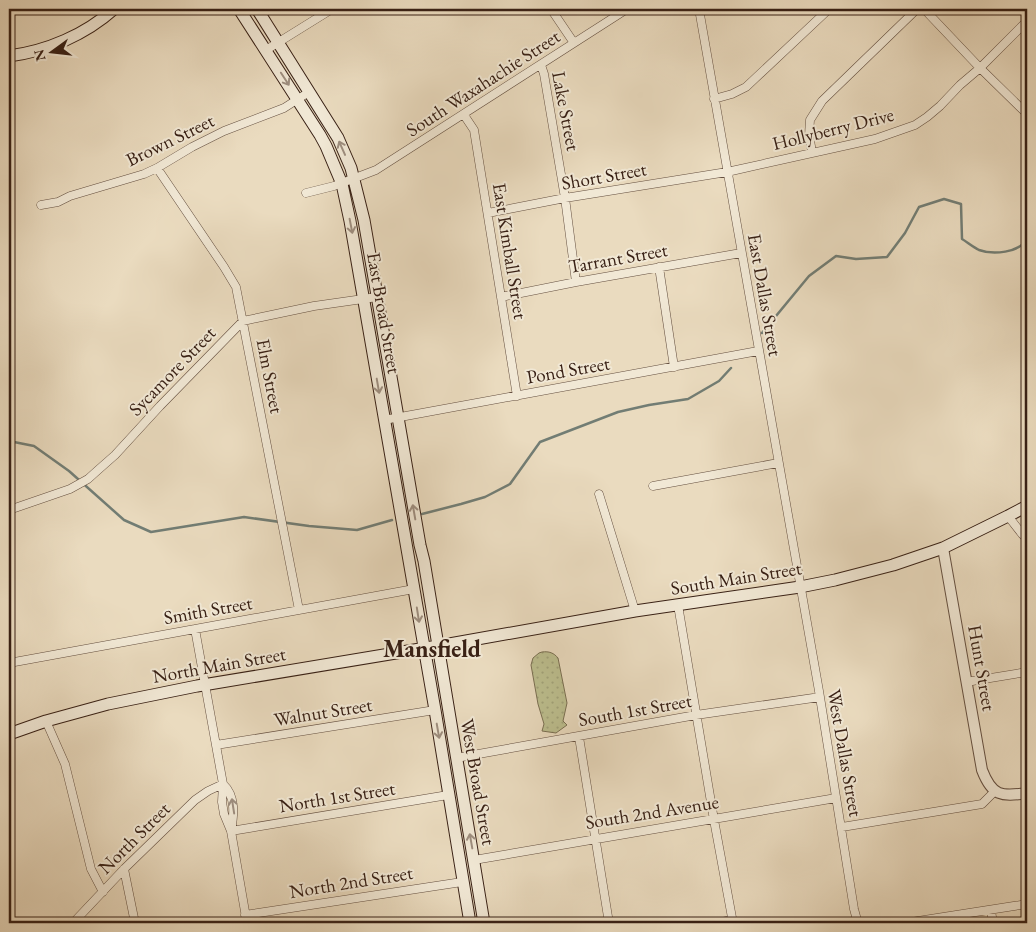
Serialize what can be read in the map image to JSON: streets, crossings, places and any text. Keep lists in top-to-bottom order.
{
  "streets": {
    "main road": [
      "East Broad Street",
      "South Main Street",
      "North Main Street",
      "West Broad Street"
    ],
    "street": [
      "South Waxahachie Street",
      "Lake Street",
      "Hollyberry Drive",
      "Brown Street",
      "Short Street",
      "East Kimball Street",
      "Tarrant Street",
      "East Dallas Street",
      "Pond Street",
      "Sycamore Street",
      "Elm Street",
      "Smith Street",
      "Hunt Street",
      "South 1st Street",
      "Walnut Street",
      "West Dallas Street",
      "North 1st Street",
      "South 2nd Avenue",
      "North Street",
      "North 2nd Street"
    ]
  },
  "crossings": [
    ["South Waxahachie Street", "Lake Street"],
    ["South Waxahachie Street", "East Kimball Street"],
    ["South Waxahachie Street", "East Broad Street"],
    ["Lake Street", "Short Street"],
    ["Lake Street", "Tarrant Street"],
    ["Hollyberry Drive", "Short Street"],
    ["Hollyberry Drive", "East Dallas Street"],
    ["Brown Street", "East Broad Street"],
    ["Brown Street", "Elm Street"],
    ["Short Street", "East Kimball Street"],
    ["Short Street", "East Dallas Street"],
    ["East Kimball Street", "Tarrant Street"],
    ["East Kimball Street", "Pond Street"],
    ["Tarrant Street", "East Dallas Street"],
    ["East Dallas Street", "Pond Street"],
    ["East Dallas Street", "South Main Street"],
    ["East Dallas Street", "West Dallas Street"],
    ["East Broad Street", "Pond Street"],
    ["East Broad Street", "Sycamore Street"],
    ["East Broad Street", "South Main Street"],
    ["East Broad Street", "Smith Street"],
    ["East Broad Street", "North Main Street"],
    ["East Broad Street", "West Broad Street"],
    ["Sycamore Street", "Elm Street"],
    ["Elm Street", "Smith Street"],
    ["South Main Street", "North Main Street"],
    ["South Main Street", "Hunt Street"],
    ["South Main Street", "West Dallas Street"],
    ["South Main Street", "West Broad Street"],
    ["North Main Street", "West Broad Street"],
    ["South 1st Street", "West Dallas Street"],
    ["South 1st Street", "West Broad Street"],
    ["Walnut Street", "West Broad Street"],
    ["West Dallas Street", "South 2nd Avenue"],
    ["West Broad Street", "North 1st Street"],
    ["West Broad Street", "South 2nd Avenue"],
    ["West Broad Street", "North 2nd Street"]
  ],
  "districts": ["Mansfield"],
  "north": "left"
}
